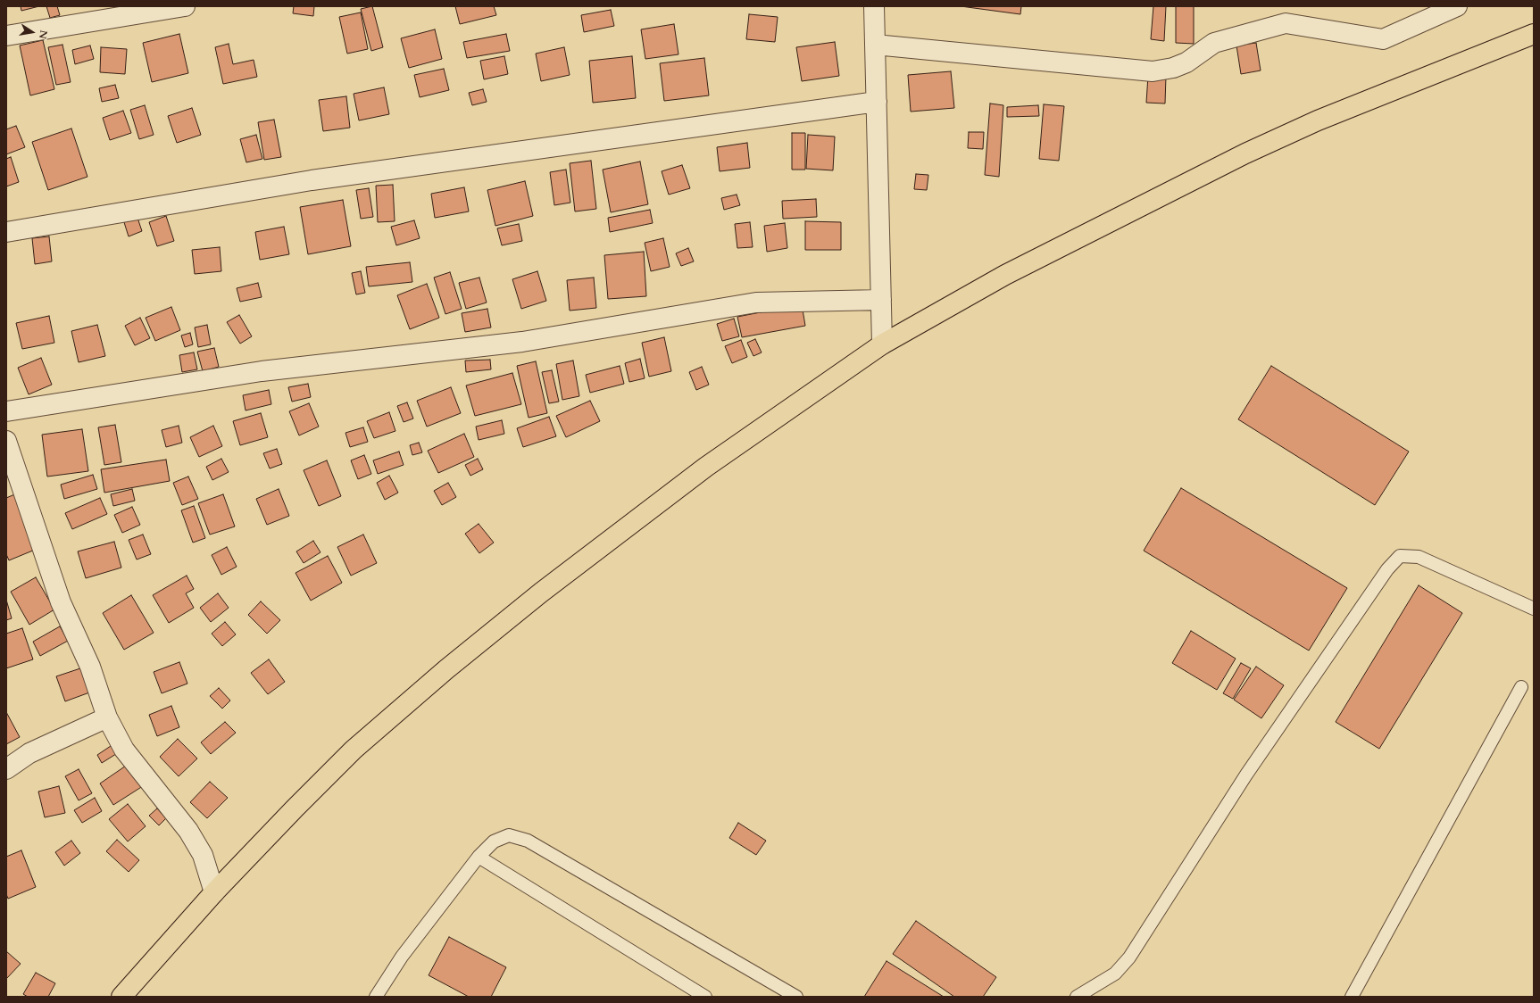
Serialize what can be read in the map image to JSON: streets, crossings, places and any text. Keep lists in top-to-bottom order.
{
  "north": "right"
}
